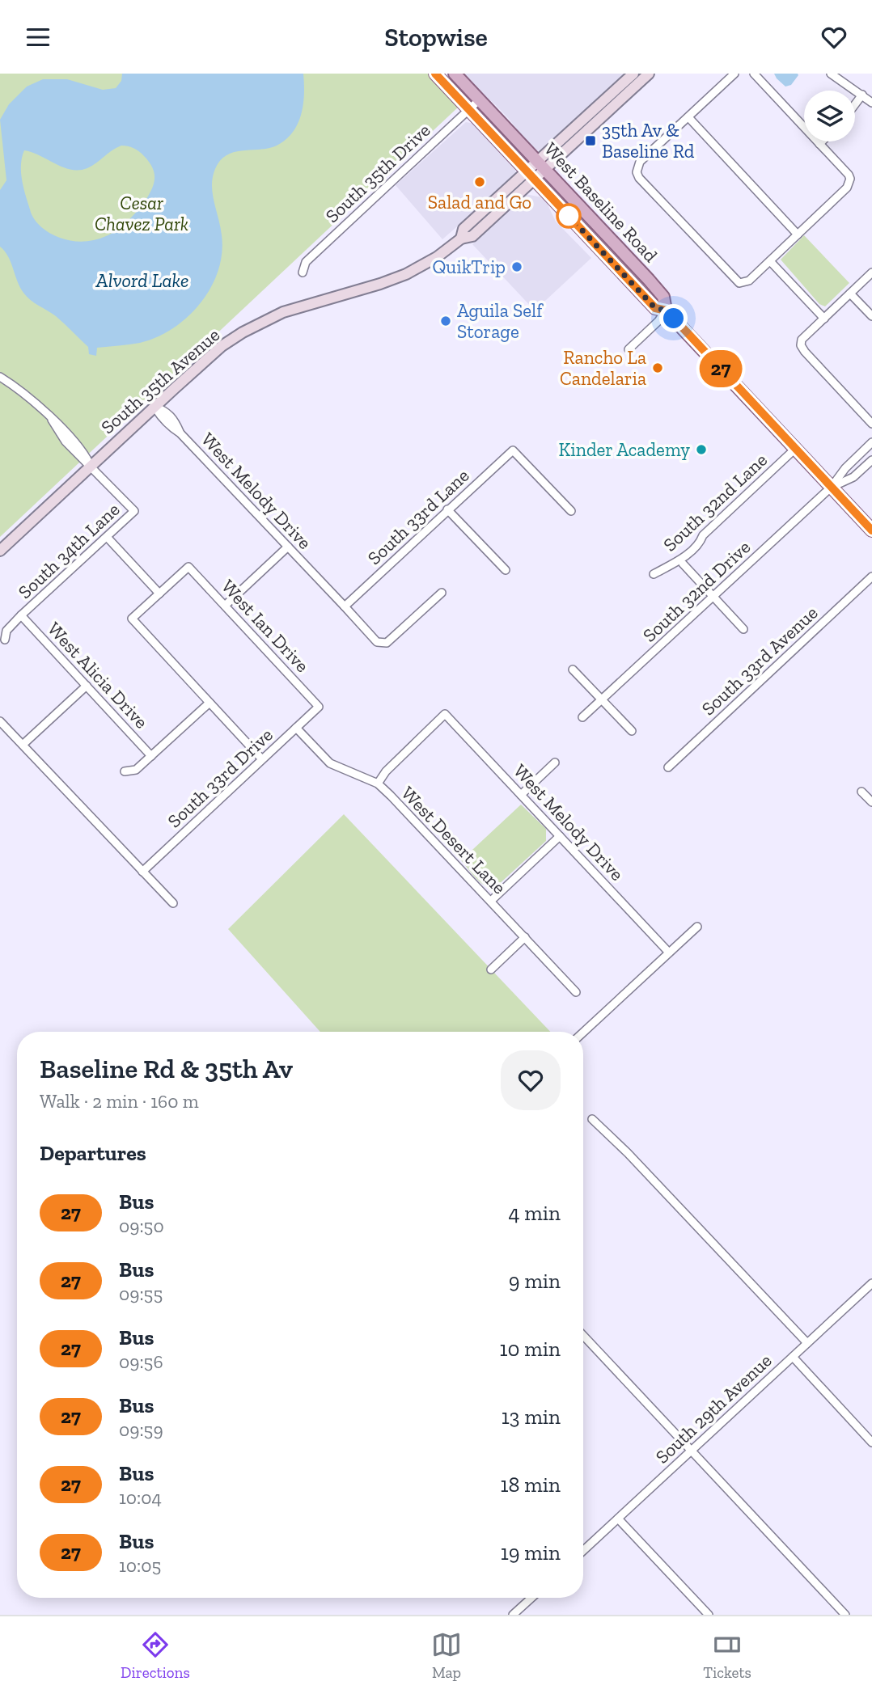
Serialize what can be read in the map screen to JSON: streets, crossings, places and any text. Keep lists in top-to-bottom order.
{
  "streets": {
    "main road": ["West Baseline Road", "South 35th Avenue"],
    "street": [
      "South 35th Drive",
      "West Melody Drive",
      "South 32nd Lane",
      "South 33rd Lane",
      "South 34th Lane",
      "South 32nd Drive",
      "West Ian Drive",
      "South 33rd Avenue",
      "West Alicia Drive",
      "South 33rd Drive",
      "West Desert Lane",
      "South 29th Avenue"
    ]
  },
  "crossings": [
    ["South 35th Drive", "West Baseline Road"],
    ["West Baseline Road", "South 35th Avenue"],
    ["West Baseline Road", "South 32nd Lane"],
    ["West Baseline Road", "South 32nd Drive"],
    ["South 35th Avenue", "West Melody Drive"],
    ["South 35th Avenue", "South 34th Lane"],
    ["West Melody Drive", "South 33rd Lane"],
    ["West Melody Drive", "West Desert Lane"],
    ["South 34th Lane", "West Alicia Drive"],
    ["West Ian Drive", "South 33rd Drive"],
    ["South 33rd Drive", "West Desert Lane"]
  ],
  "water": ["Alvord Lake"],
  "parks": ["Cesar Chavez Park"],
  "places": {
    "transit": ["35th Av & Baseline Rd"],
    "other": [
      "Salad and Go",
      "QuikTrip",
      "Aguila Self Storage",
      "Rancho La Candelaria",
      "Kinder Academy"
    ]
  },
  "lines": ["bus line 27"],
  "page": {
    "header": "Stopwise",
    "on_map": "27",
    "heading": [
      ["Baseline Rd & 35th Av", "Walk · 2 min · 160 m"],
      "Departures"
    ],
    "list": [
      {
        "mark": "27",
        "name": "Bus",
        "note": "09:50",
        "value": "4 min"
      },
      {
        "mark": "27",
        "name": "Bus",
        "note": "09:55",
        "value": "9 min"
      },
      {
        "mark": "27",
        "name": "Bus",
        "note": "09:56",
        "value": "10 min"
      },
      {
        "mark": "27",
        "name": "Bus",
        "note": "09:59",
        "value": "13 min"
      },
      {
        "mark": "27",
        "name": "Bus",
        "note": "10:04",
        "value": "18 min"
      },
      {
        "mark": "27",
        "name": "Bus",
        "note": "10:05",
        "value": "19 min"
      }
    ],
    "tabs": ["Directions", "Map", "Tickets"]
  }
}
